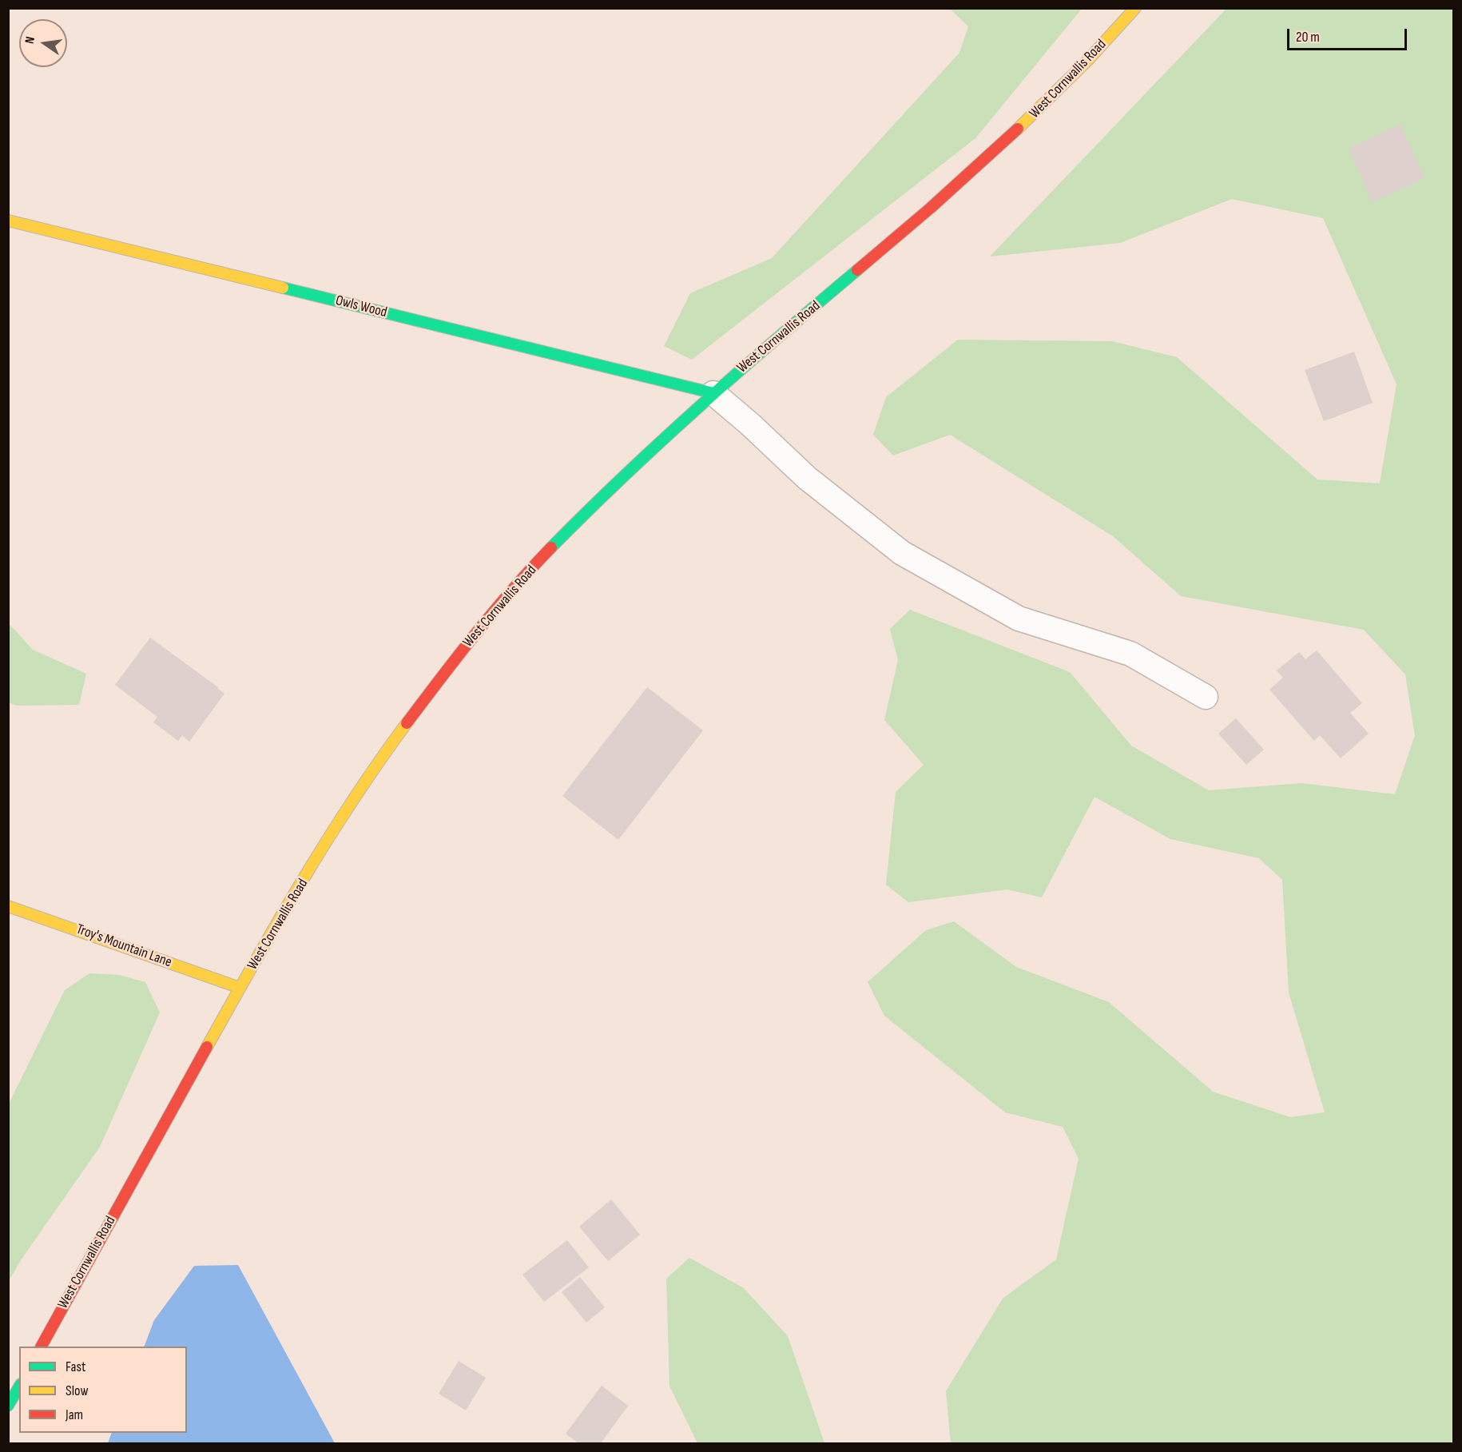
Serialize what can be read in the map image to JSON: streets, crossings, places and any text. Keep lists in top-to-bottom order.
{
  "streets": {
    "street": ["West Cornwallis Road", "Owls Wood", "Troy's Mountain Lane"]
  },
  "crossings": [
    ["West Cornwallis Road", "Owls Wood"],
    ["West Cornwallis Road", "Troy's Mountain Lane"]
  ],
  "legend": ["Fast", "Slow", "Jam"],
  "scale_bar": "20 m",
  "north": "left"
}
